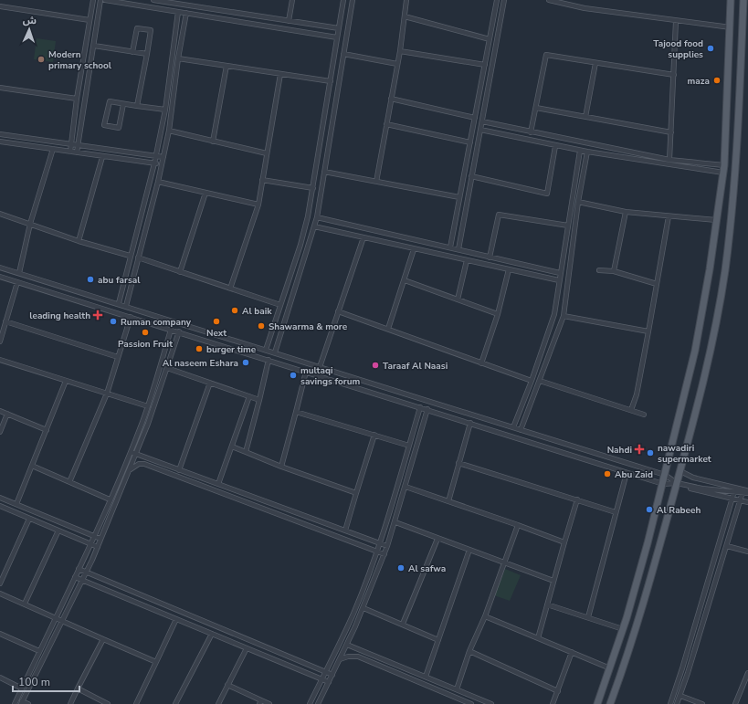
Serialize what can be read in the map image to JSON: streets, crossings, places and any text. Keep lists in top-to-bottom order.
{
  "places": {
    "other": [
      "Tajood food supplies",
      "Modern primary school",
      "maza",
      "abu farsal",
      "Al baik",
      "Ruman company",
      "Next",
      "Shawarma & more",
      "Passion Fruit",
      "burger time",
      "Al naseem Eshara",
      "Taraaf Al Naasi",
      "multaqi savings forum",
      "nawadiri supermarket",
      "Abu Zaid",
      "Al Rabeeh",
      "Al safwa"
    ],
    "health": ["leading health", "Nahdi"]
  },
  "scale_bar": "100 m",
  "north": "top"
}
